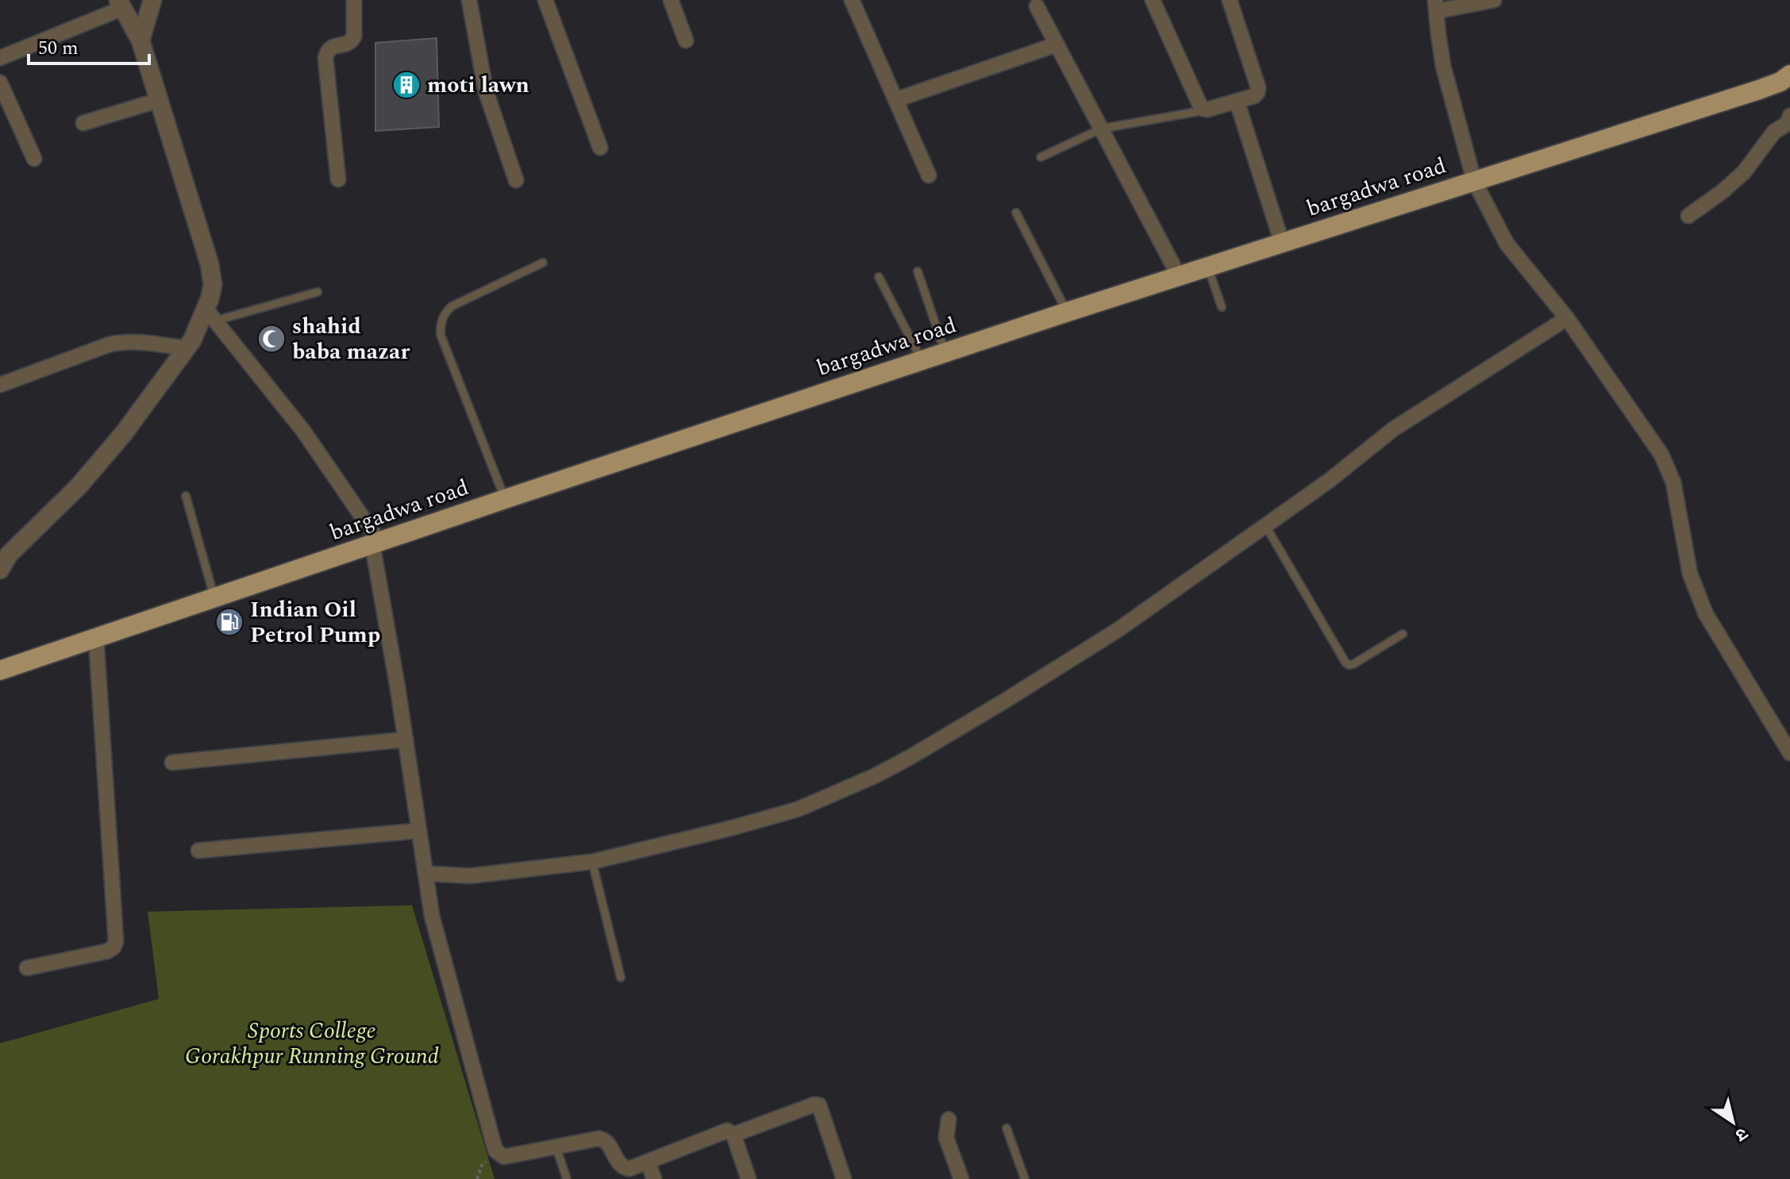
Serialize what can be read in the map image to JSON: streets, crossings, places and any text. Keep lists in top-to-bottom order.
{
  "streets": {
    "main road": ["bargadwa road"]
  },
  "parks": ["Sports College Gorakhpur Running Ground"],
  "places": {
    "building": ["moti lawn"],
    "mosque": ["shahid baba mazar"],
    "fuel station": ["Indian Oil Petrol Pump"]
  },
  "scale_bar": "50 m",
  "north": "bottom right"
}
